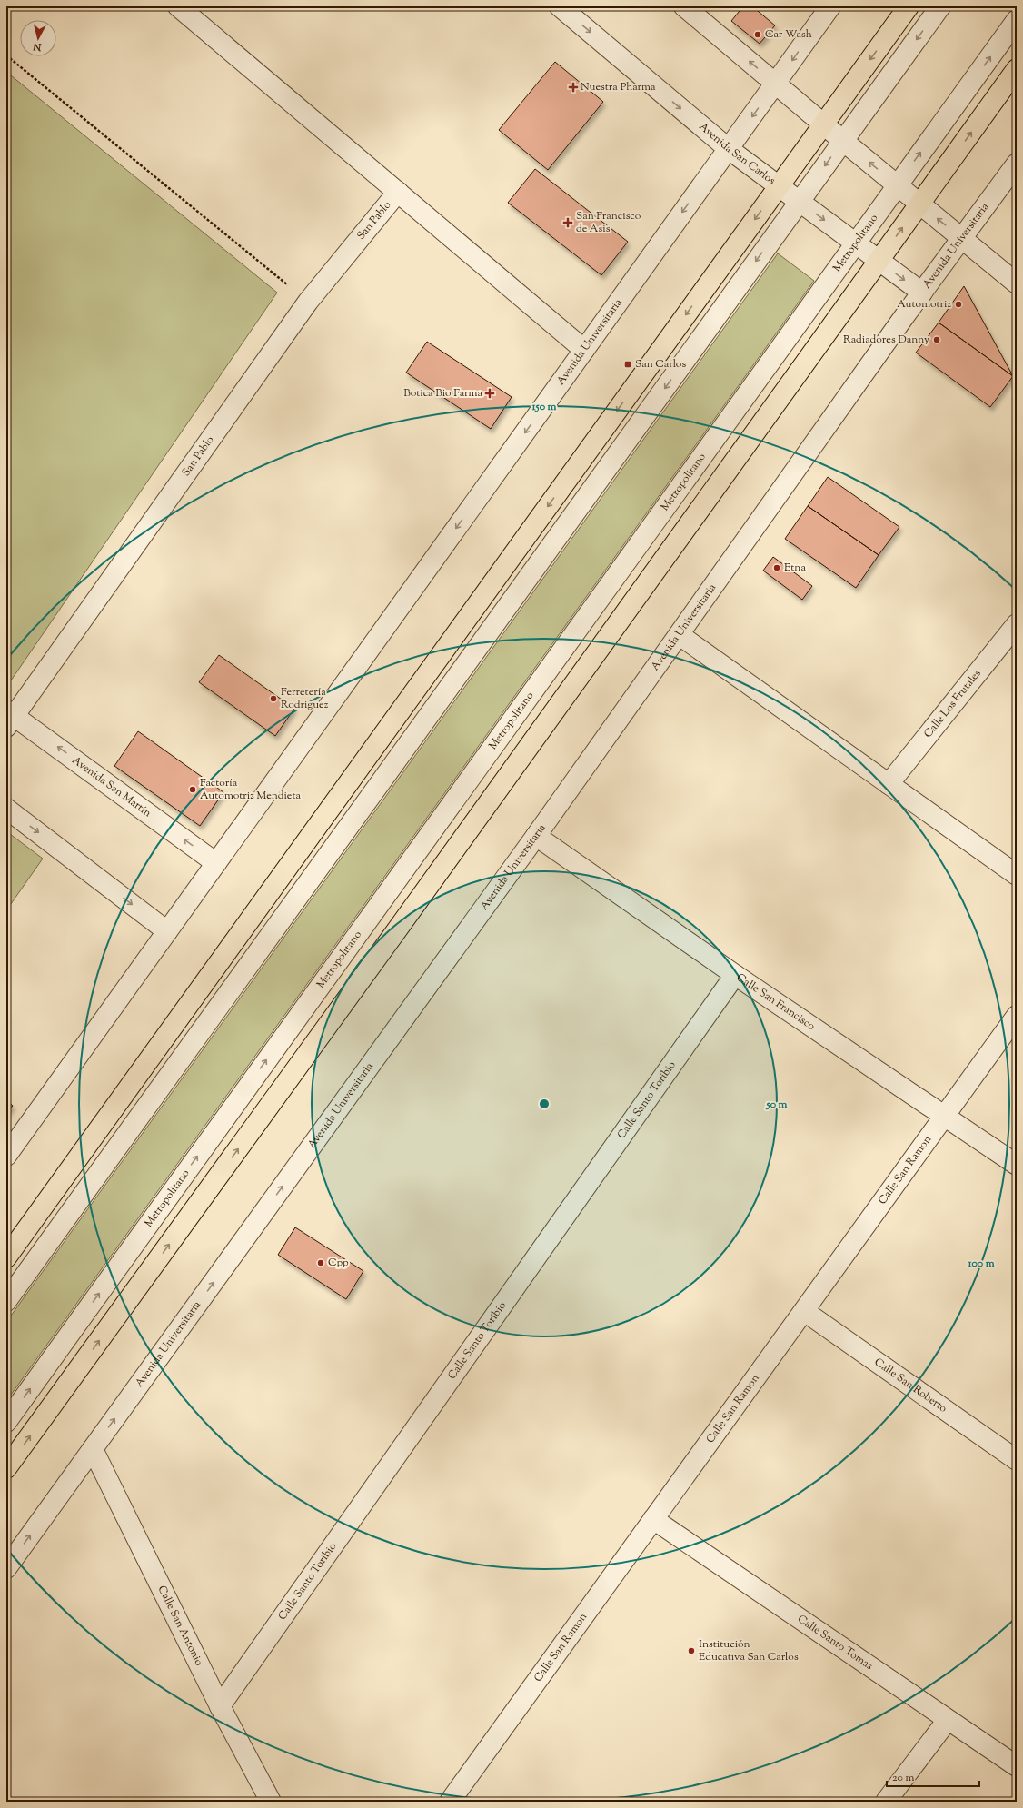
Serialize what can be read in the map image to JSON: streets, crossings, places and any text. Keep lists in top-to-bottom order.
{
  "streets": {
    "street": [
      "Avenida San Carlos",
      "San Pablo",
      "Metropolitano",
      "Avenida Universitaria",
      "Calle Los Frutales",
      "Avenida San Martín",
      "Calle San Francisco",
      "Calle Santo Toribio",
      "Calle San Ramon",
      "Calle San Roberto",
      "Calle San Antonio",
      "Calle Santo Tomas"
    ]
  },
  "crossings": [
    ["Avenida San Carlos", "Metropolitano"],
    ["Avenida San Carlos", "Avenida Universitaria"],
    ["San Pablo", "Avenida San Martín"],
    ["Avenida Universitaria", "Avenida San Martín"],
    ["Avenida Universitaria", "Calle San Francisco"],
    ["Avenida Universitaria", "Calle San Antonio"],
    ["Calle San Francisco", "Calle Santo Toribio"],
    ["Calle San Francisco", "Calle San Ramon"],
    ["Calle Santo Toribio", "Calle San Antonio"],
    ["Calle San Ramon", "Calle San Roberto"],
    ["Calle San Ramon", "Calle Santo Tomas"]
  ],
  "places": {
    "other": [
      "Car Wash",
      "Automotriz",
      "Radiadores Danny",
      "Etna",
      "Ferretería Rodriguez",
      "Factoría Automotriz Mendieta",
      "Cpp",
      "Institución Educativa San Carlos"
    ],
    "health": ["Nuestra Pharma", "San Francisco de Asis", "Botica Bio Farma"],
    "transit": ["San Carlos"]
  },
  "scale_bar": "20 m",
  "north": "bottom",
  "rings": ["150 m", "50 m", "100 m"]
}
